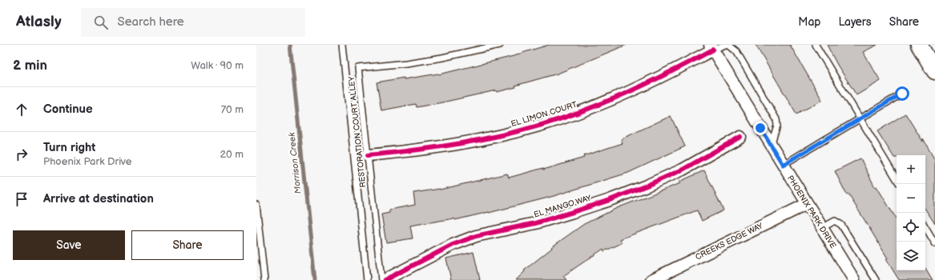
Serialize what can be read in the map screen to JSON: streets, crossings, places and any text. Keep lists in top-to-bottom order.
{
  "streets": {
    "street": [
      "EL LIMON COURT",
      "EL MANGO WAY",
      "PHOENIX PARK DRIVE",
      "CREEKS EDGE WAY"
    ],
    "lane": ["RESTORATION COURT ALLEY"]
  },
  "crossings": [
    ["EL LIMON COURT", "RESTORATION COURT ALLEY"],
    ["EL LIMON COURT", "PHOENIX PARK DRIVE"],
    ["PHOENIX PARK DRIVE", "CREEKS EDGE WAY"]
  ],
  "water": ["Morrison Creek"],
  "page": {
    "header": "Atlasly",
    "search": "Search here",
    "nav": ["Map", "Layers", "Share"],
    "heading": ["2 min", "Walk · 90 m"],
    "list": [
      ["Continue", "70 m"],
      ["Turn right", "Phoenix Park Drive", "20 m"],
      "Arrive at destination"
    ],
    "map_buttons": ["+", "−"],
    "buttons": ["Save", "Share"]
  }
}
